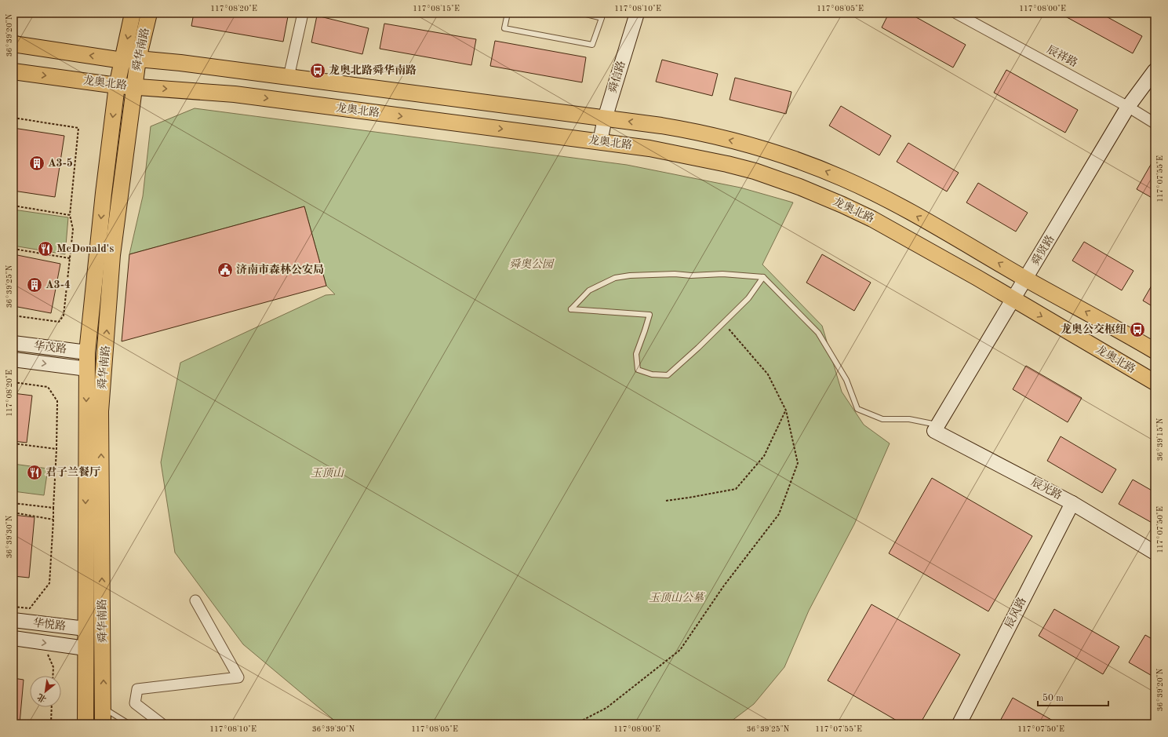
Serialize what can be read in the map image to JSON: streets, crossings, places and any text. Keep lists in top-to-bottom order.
{
  "streets": {
    "main road": ["舜华南路", "龙奥北路"],
    "street": [
      "辰祥路",
      "舜信路",
      "舜贤路",
      "华茂路",
      "辰光路",
      "辰风路",
      "华悦路"
    ]
  },
  "crossings": [
    ["舜华南路", "龙奥北路"],
    ["舜华南路", "华茂路"],
    ["舜华南路", "华悦路"],
    ["辰祥路", "舜贤路"],
    ["舜信路", "龙奥北路"],
    ["龙奥北路", "舜贤路"],
    ["舜贤路", "辰光路"],
    ["辰光路", "辰风路"]
  ],
  "parks": ["舜奥公园", "玉顶山", "玉顶山公墓"],
  "places": {
    "bus stop": ["龙奥北路舜华南路", "龙奥公交枢纽"],
    "building": ["A3-5", "A3-4"],
    "restaurant": ["McDonald's", "君子兰餐厅"],
    "public building": ["济南市森林公安局"]
  },
  "scale_bar": "50 m",
  "north": "bottom left",
  "coordinates": [
    "117°08'20\"E",
    "117°08'15\"E",
    "117°08'10\"E",
    "117°08'05\"E",
    "117°08'00\"E",
    "36°39'20\"N",
    "117°07'55\"E",
    "36°39'25\"N",
    "36°39'15\"N",
    "117°07'50\"E",
    "36°39'30\"N"
  ]
}
